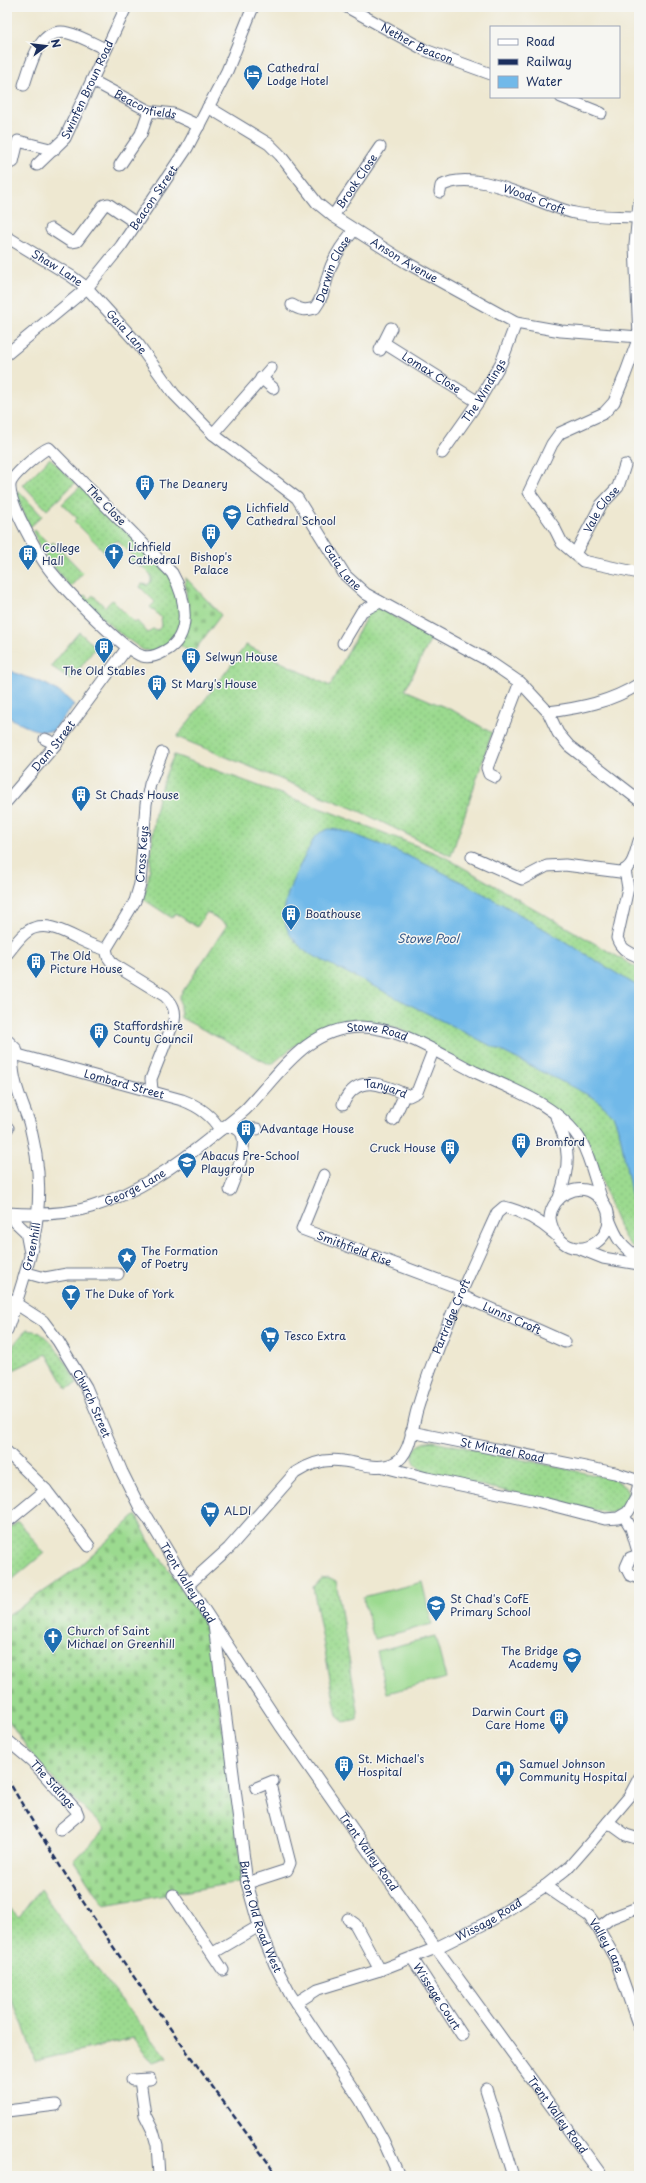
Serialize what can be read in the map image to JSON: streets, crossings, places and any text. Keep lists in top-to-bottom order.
{
  "streets": {
    "street": [
      "Nether Beacon",
      "Swinfen Broun Road",
      "Beaconfields",
      "Brook Close",
      "Beacon Street",
      "Woods Croft",
      "Anson Avenue",
      "Shaw Lane",
      "Darwin Close",
      "Gaia Lane",
      "Lomax Close",
      "The Windings",
      "The Close",
      "Vale Close",
      "Dam Street",
      "Cross Keys",
      "Stowe Road",
      "Lombard Street",
      "Tanyard",
      "George Lane",
      "Greenhill",
      "Smithfield Rise",
      "Partridge Croft",
      "Lunns Croft",
      "Church Street",
      "St Michael Road",
      "Trent Valley Road",
      "The Sidings",
      "Burton Old Road West",
      "Wissage Road",
      "Valley Lane",
      "Wissage Court"
    ]
  },
  "crossings": [
    ["Swinfen Broun Road", "Beaconfields"],
    ["Beaconfields", "Beacon Street"],
    ["Brook Close", "Anson Avenue"],
    ["Beacon Street", "Anson Avenue"],
    ["Beacon Street", "Shaw Lane"],
    ["Beacon Street", "Gaia Lane"],
    ["Anson Avenue", "Darwin Close"],
    ["Anson Avenue", "The Windings"],
    ["Shaw Lane", "Gaia Lane"],
    ["Lomax Close", "The Windings"],
    ["The Close", "Dam Street"],
    ["Stowe Road", "Lombard Street"],
    ["Stowe Road", "Tanyard"],
    ["Stowe Road", "George Lane"],
    ["Lombard Street", "George Lane"],
    ["Lombard Street", "Greenhill"],
    ["George Lane", "Greenhill"],
    ["Greenhill", "Church Street"],
    ["Smithfield Rise", "Partridge Croft"],
    ["Smithfield Rise", "Lunns Croft"],
    ["Partridge Croft", "Lunns Croft"],
    ["Partridge Croft", "St Michael Road"],
    ["Church Street", "Trent Valley Road"],
    ["Trent Valley Road", "Burton Old Road West"],
    ["Trent Valley Road", "Wissage Road"],
    ["Burton Old Road West", "Wissage Road"],
    ["Wissage Road", "Valley Lane"],
    ["Wissage Road", "Wissage Court"]
  ],
  "water": ["Stowe Pool"],
  "places": {
    "hotel": ["Cathedral Lodge Hotel"],
    "building": [
      "The Deanery",
      "Bishop's Palace",
      "College Hall",
      "The Old Stables",
      "Selwyn House",
      "St Mary's House",
      "St Chads House",
      "Boathouse",
      "The Old Picture House",
      "Staffordshire County Council",
      "Advantage House",
      "Bromford",
      "Cruck House",
      "Darwin Court Care Home",
      "St. Michael's Hospital"
    ],
    "school or university": [
      "Lichfield Cathedral School",
      "Abacus Pre-School Playgroup",
      "St Chad's CofE Primary School",
      "The Bridge Academy"
    ],
    "church": ["Lichfield Cathedral", "Church of Saint Michael on Greenhill"],
    "place": ["The Formation of Poetry"],
    "bar": ["The Duke of York"],
    "supermarket": ["Tesco Extra", "ALDI"],
    "hospital": ["Samuel Johnson Community Hospital"]
  },
  "legend": ["Road", "Railway", "Water"],
  "north": "right"
}
